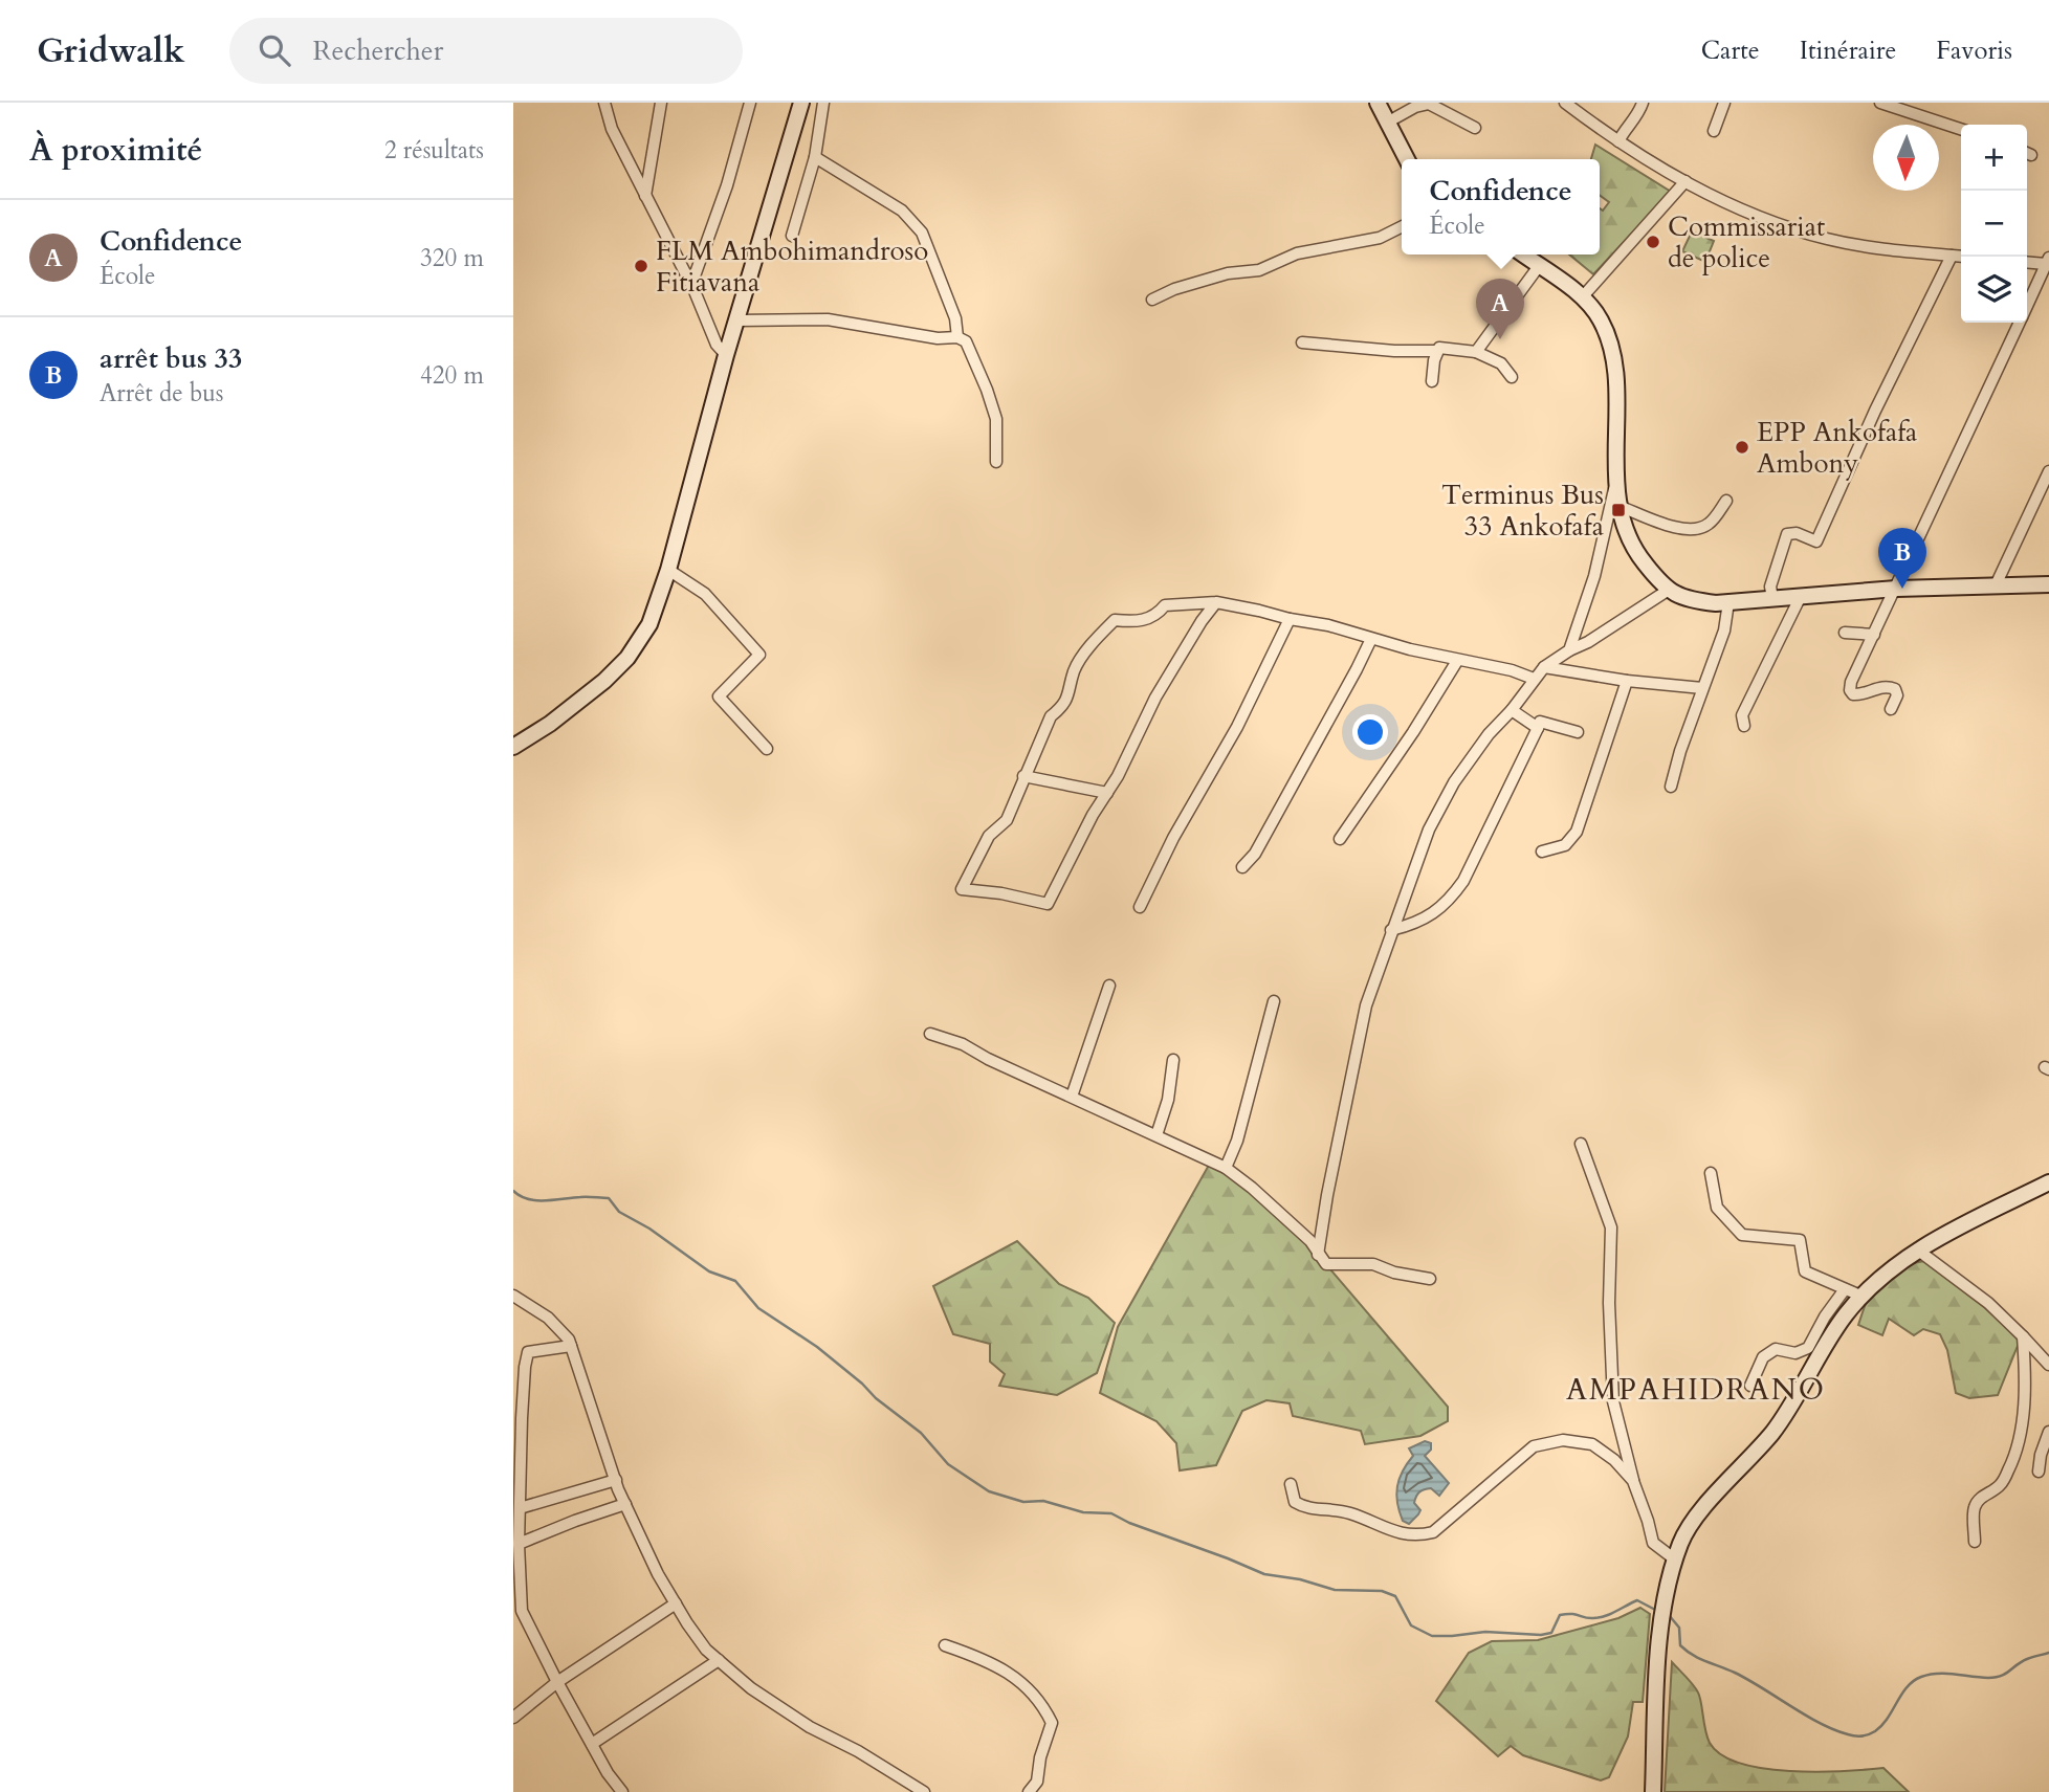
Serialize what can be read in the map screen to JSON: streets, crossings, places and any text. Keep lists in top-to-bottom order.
{
  "districts": ["AMPAHIDRANO"],
  "places": {
    "other": ["Commissariat de police", "FLM Ambohimandroso Fitiavana", "EPP Ankofafa Ambony"],
    "transit": ["Terminus Bus 33 Ankofafa"]
  },
  "north": "bottom",
  "page": {
    "header": "Gridwalk",
    "search": "Rechercher",
    "nav": ["Carte", "Itinéraire", "Favoris"],
    "heading": ["À proximité", "2 résultats"],
    "map_buttons": ["+", "−"],
    "popup": ["Confidence", "École"],
    "list": [
      {
        "mark": "A",
        "name": "Confidence",
        "note": "École",
        "value": "320 m"
      },
      {
        "mark": "B",
        "name": "arrêt bus 33",
        "note": "Arrêt de bus",
        "value": "420 m"
      }
    ],
    "pins": ["A", "B"]
  }
}
